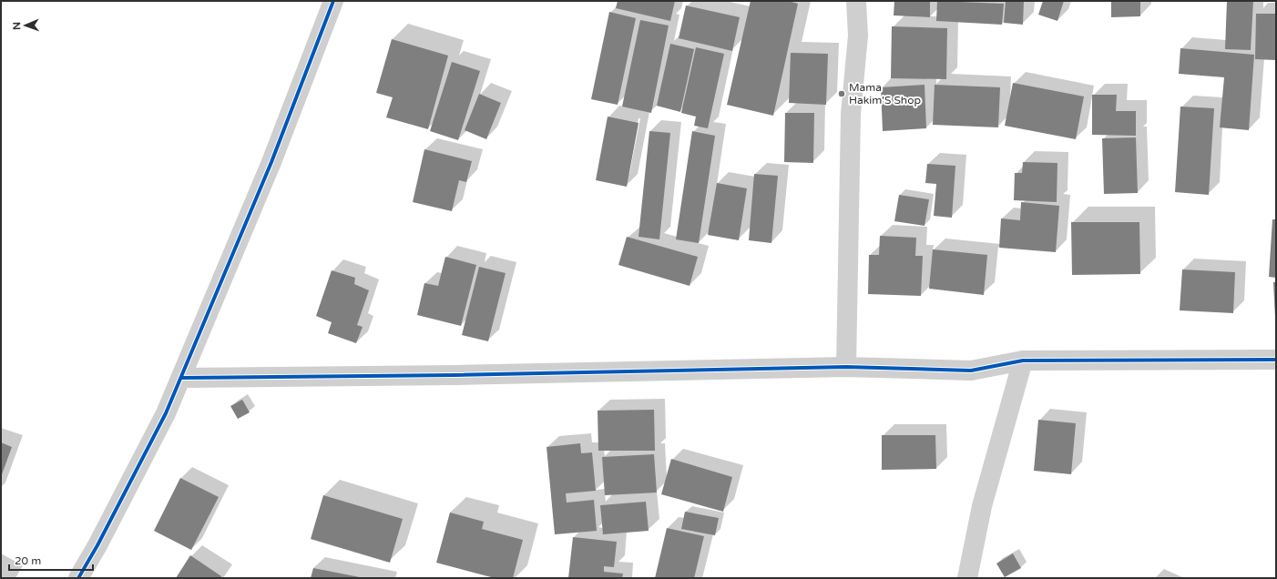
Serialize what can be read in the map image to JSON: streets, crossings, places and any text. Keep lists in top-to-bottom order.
{
  "places": ["Mama Hakim'S Shop"],
  "scale_bar": "20 m",
  "north": "left"
}
